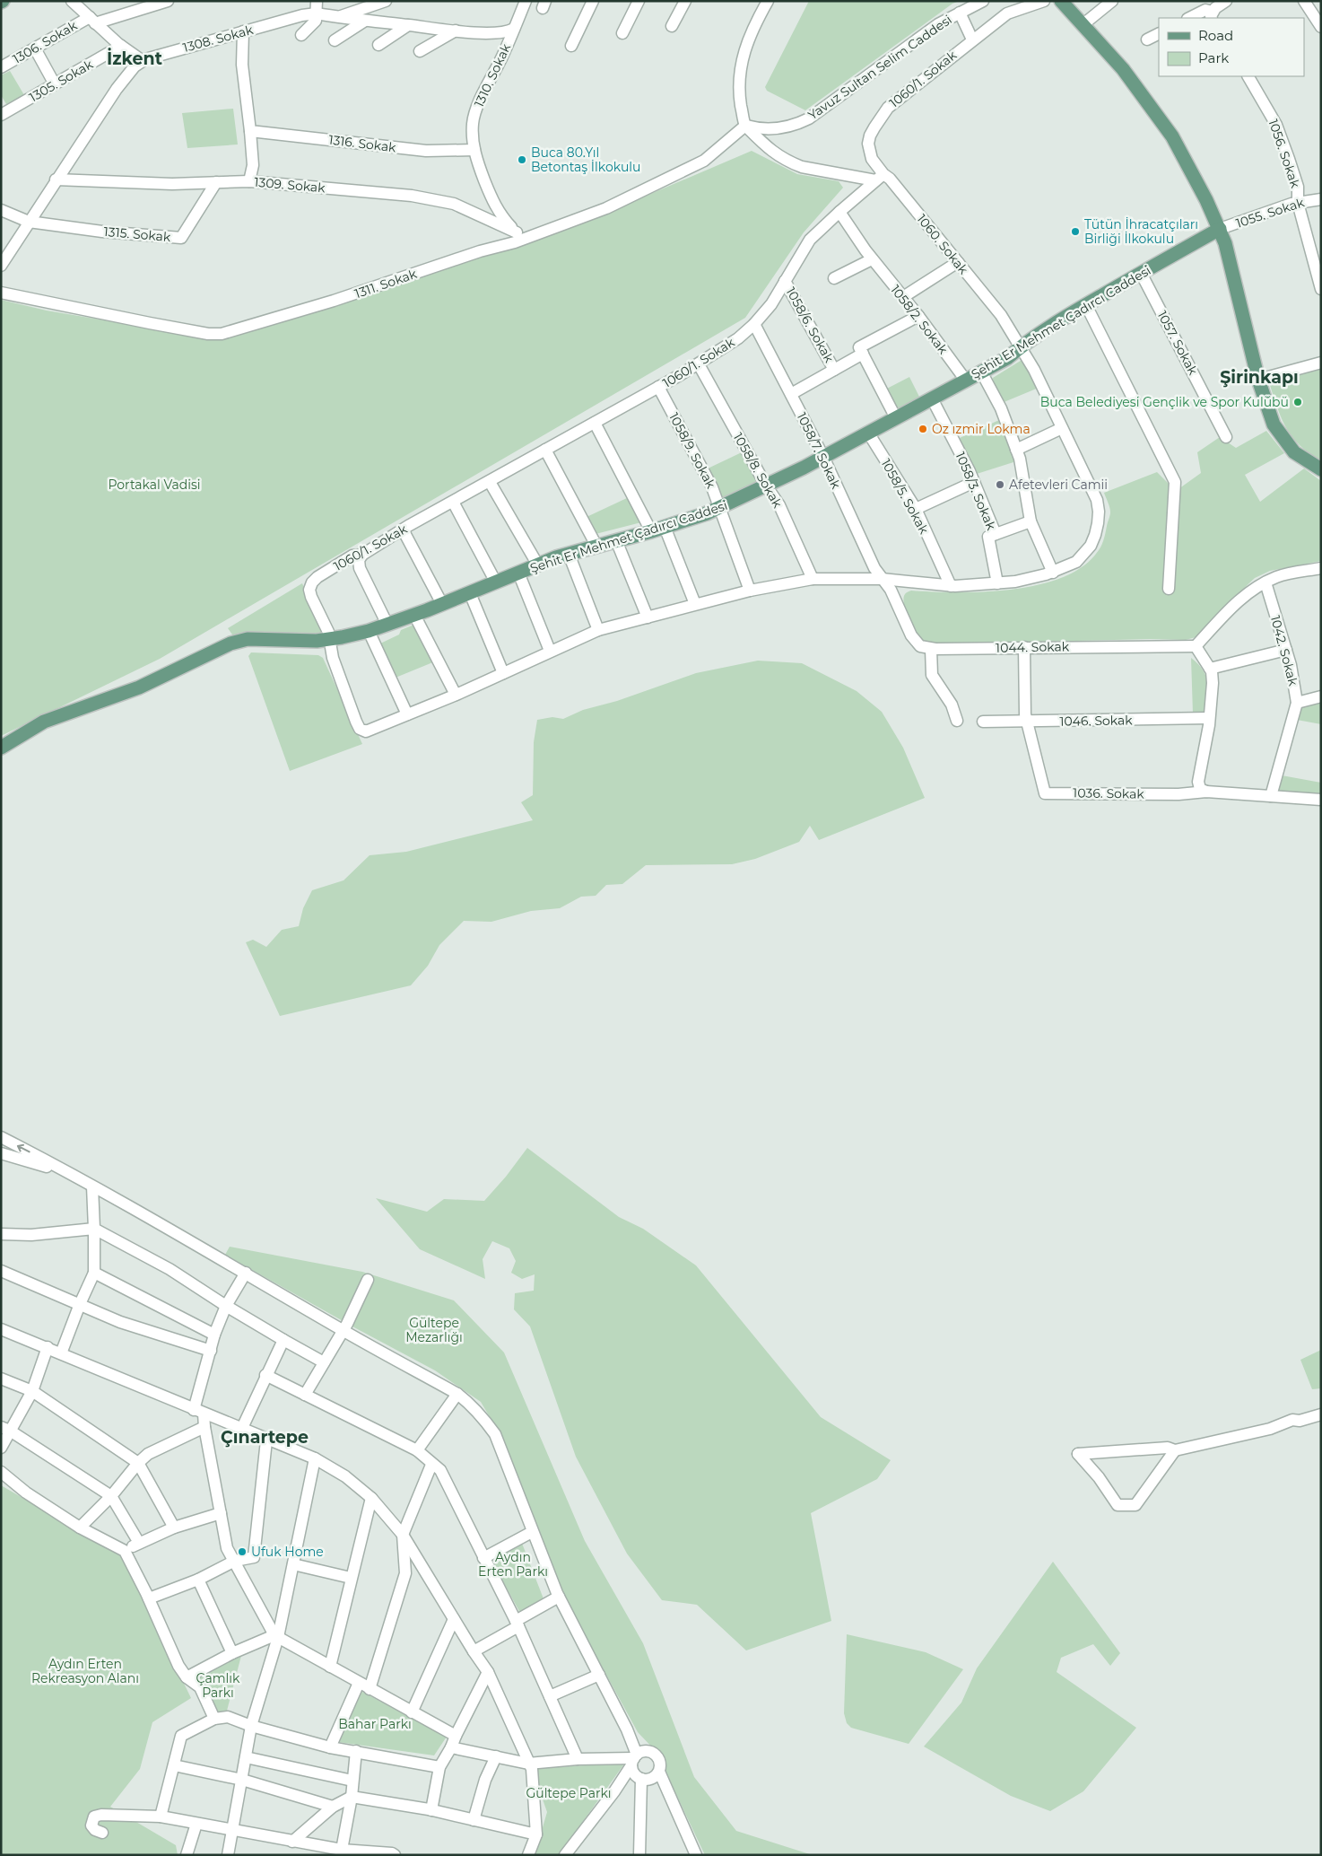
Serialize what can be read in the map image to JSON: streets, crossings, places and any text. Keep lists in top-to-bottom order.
{
  "streets": {
    "main road": ["Şehit Er Mehmet Çadırcı Caddesi"],
    "street": [
      "1308. Sokak",
      "1306. Sokak",
      "Yavuz Sultan Selim Caddesi",
      "1310. Sokak",
      "1060/1. Sokak",
      "1305. Sokak",
      "1316. Sokak",
      "1056. Sokak",
      "1309. Sokak",
      "1055. Sokak",
      "1315. Sokak",
      "1060. Sokak",
      "1311. Sokak",
      "1058/2. Sokak",
      "1058/6. Sokak",
      "1057. Sokak",
      "1058/9. Sokak",
      "1058/7. Sokak",
      "1058/8. Sokak",
      "1058/3. Sokak",
      "1058/5. Sokak",
      "1044. Sokak",
      "1042. Sokak",
      "1046. Sokak",
      "1036. Sokak"
    ]
  },
  "crossings": [
    ["1308. Sokak", "1310. Sokak"],
    ["1308. Sokak", "1309. Sokak"],
    ["1308. Sokak", "1315. Sokak"],
    ["Yavuz Sultan Selim Caddesi", "1311. Sokak"],
    ["1310. Sokak", "1316. Sokak"],
    ["1310. Sokak", "1309. Sokak"],
    ["1060/1. Sokak", "1060. Sokak"],
    ["1060/1. Sokak", "1058/2. Sokak"],
    ["1060/1. Sokak", "Şehit Er Mehmet Çadırcı Caddesi"],
    ["1060/1. Sokak", "1058/6. Sokak"],
    ["1060/1. Sokak", "1058/9. Sokak"],
    ["1060/1. Sokak", "1058/7. Sokak"],
    ["1060/1. Sokak", "1058/8. Sokak"],
    ["1056. Sokak", "1055. Sokak"],
    ["1309. Sokak", "1315. Sokak"],
    ["1055. Sokak", "Şehit Er Mehmet Çadırcı Caddesi"],
    ["1060. Sokak", "Şehit Er Mehmet Çadırcı Caddesi"],
    ["1060. Sokak", "1058/9. Sokak"],
    ["1060. Sokak", "1058/7. Sokak"],
    ["1060. Sokak", "1058/8. Sokak"],
    ["1060. Sokak", "1058/3. Sokak"],
    ["1060. Sokak", "1058/5. Sokak"],
    ["1058/2. Sokak", "Şehit Er Mehmet Çadırcı Caddesi"],
    ["Şehit Er Mehmet Çadırcı Caddesi", "1057. Sokak"],
    ["Şehit Er Mehmet Çadırcı Caddesi", "1058/9. Sokak"],
    ["Şehit Er Mehmet Çadırcı Caddesi", "1058/7. Sokak"],
    ["Şehit Er Mehmet Çadırcı Caddesi", "1058/8. Sokak"],
    ["Şehit Er Mehmet Çadırcı Caddesi", "1058/3. Sokak"],
    ["Şehit Er Mehmet Çadırcı Caddesi", "1058/5. Sokak"],
    ["1044. Sokak", "1036. Sokak"],
    ["1042. Sokak", "1036. Sokak"],
    ["1046. Sokak", "1036. Sokak"]
  ],
  "districts": ["İzkent", "Şirinkapı", "Çınartepe"],
  "parks": [
    "Portakal Vadisi",
    "Gültepe Mezarlığı",
    "Aydın Erten Parkı",
    "Aydın Erten Rekreasyon Alanı",
    "Çamlık Parkı",
    "Bahar Parkı",
    "Gültepe Parkı"
  ],
  "places": [
    "Buca 80.Yıl Betontaş İlkokulu",
    "Tütün İhracatçıları Birliği İlkokulu",
    "Buca Belediyesi Gençlik ve Spor Kulübü",
    "Oz ızmir Lokma",
    "Afetevleri Camii",
    "Ufuk Home"
  ],
  "legend": ["Road", "Park"]
}
